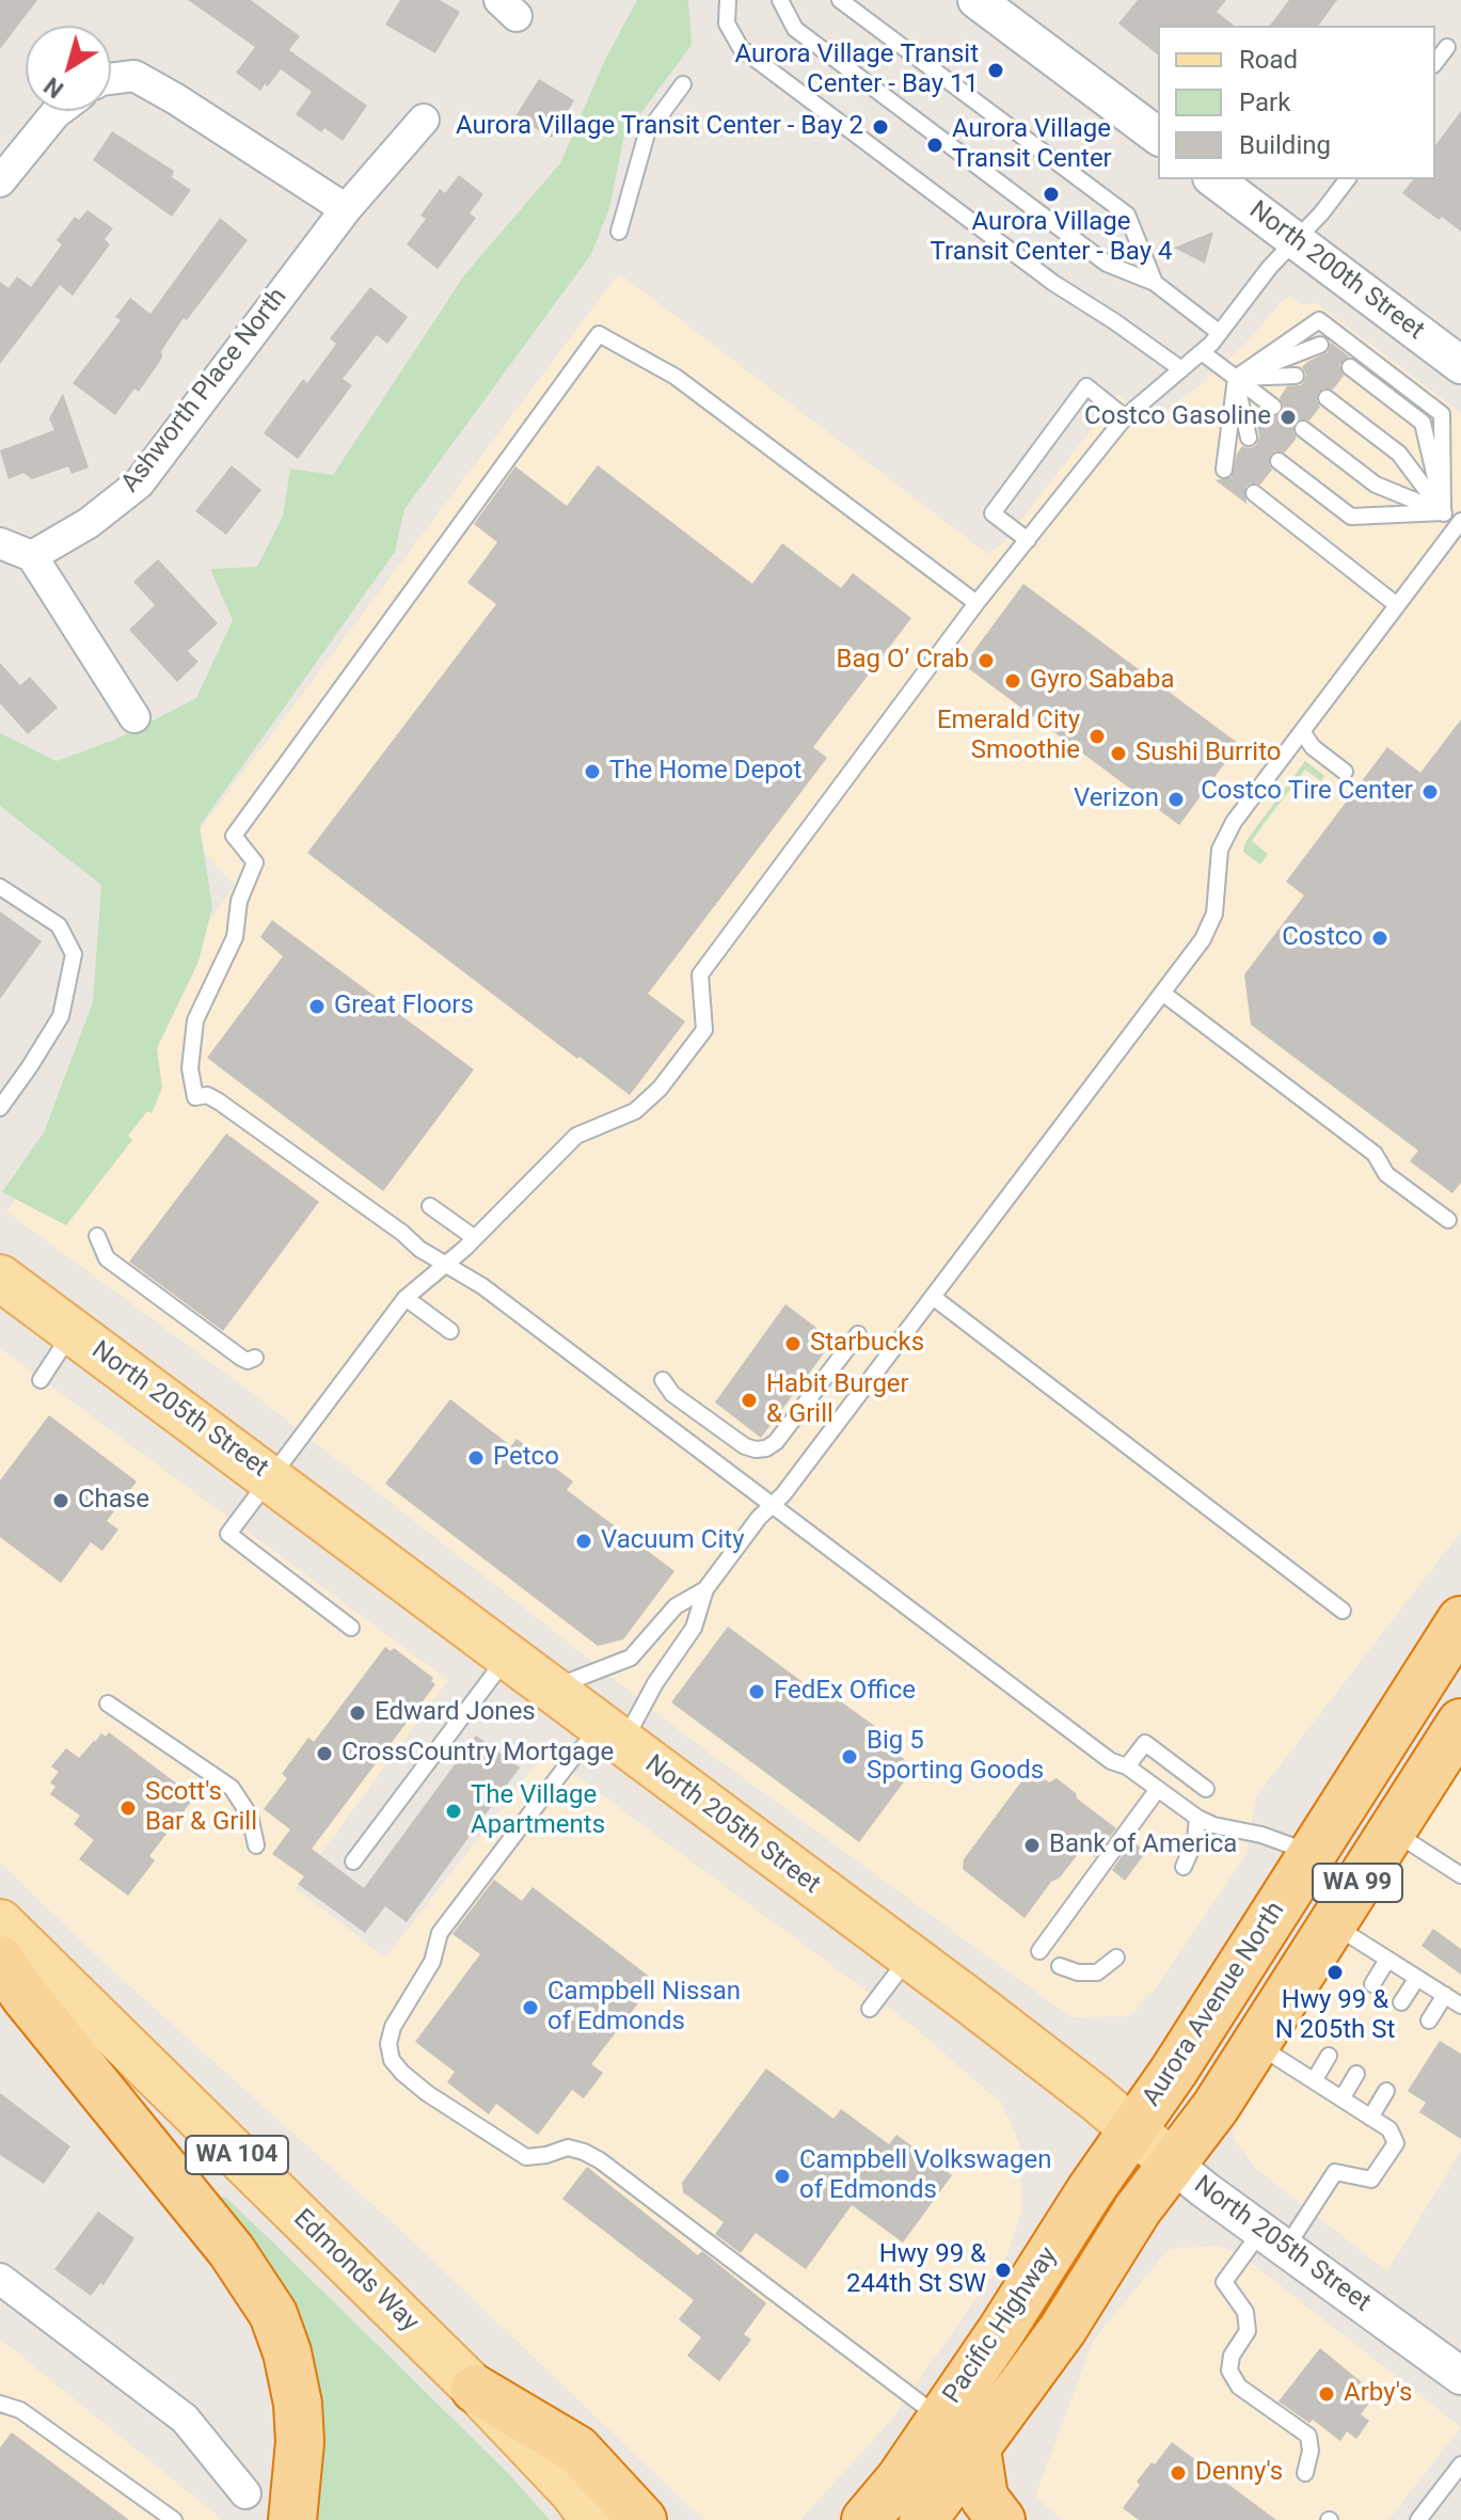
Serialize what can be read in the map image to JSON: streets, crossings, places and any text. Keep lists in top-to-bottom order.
{
  "streets": {
    "highway": ["WA 99", "Aurora Avenue North", "Pacific Highway"],
    "main road": ["North 205th Street", "WA 104", "Edmonds Way"],
    "street": ["North 200th Street", "Ashworth Place North"]
  },
  "crossings": [
    ["North 205th Street", "WA 99"],
    ["North 205th Street", "Aurora Avenue North"],
    ["North 205th Street", "Pacific Highway"],
    ["WA 99", "Pacific Highway"],
    ["Aurora Avenue North", "Pacific Highway"]
  ],
  "places": [
    "Aurora Village Transit Center - Bay 11",
    "Aurora Village Transit Center - Bay 2",
    "Aurora Village Transit Center",
    "Aurora Village Transit Center - Bay 4",
    "Costco Gasoline",
    "Bag O’ Crab",
    "Gyro Sababa",
    "Emerald City Smoothie",
    "Sushi Burrito",
    "The Home Depot",
    "Costco Tire Center",
    "Verizon",
    "Costco",
    "Great Floors",
    "Starbucks",
    "Habit Burger & Grill",
    "Petco",
    "Chase",
    "Vacuum City",
    "FedEx Office",
    "Edward Jones",
    "CrossCountry Mortgage",
    "Big 5 Sporting Goods",
    "Scott's Bar & Grill",
    "The Village Apartments",
    "Bank of America",
    "Hwy 99 & N 205th St",
    "Campbell Nissan of Edmonds",
    "Campbell Volkswagen of Edmonds",
    "Hwy 99 & 244th St SW",
    "Arby's",
    "Denny's"
  ],
  "legend": ["Road", "Park", "Building"],
  "north": "bottom left"
}
